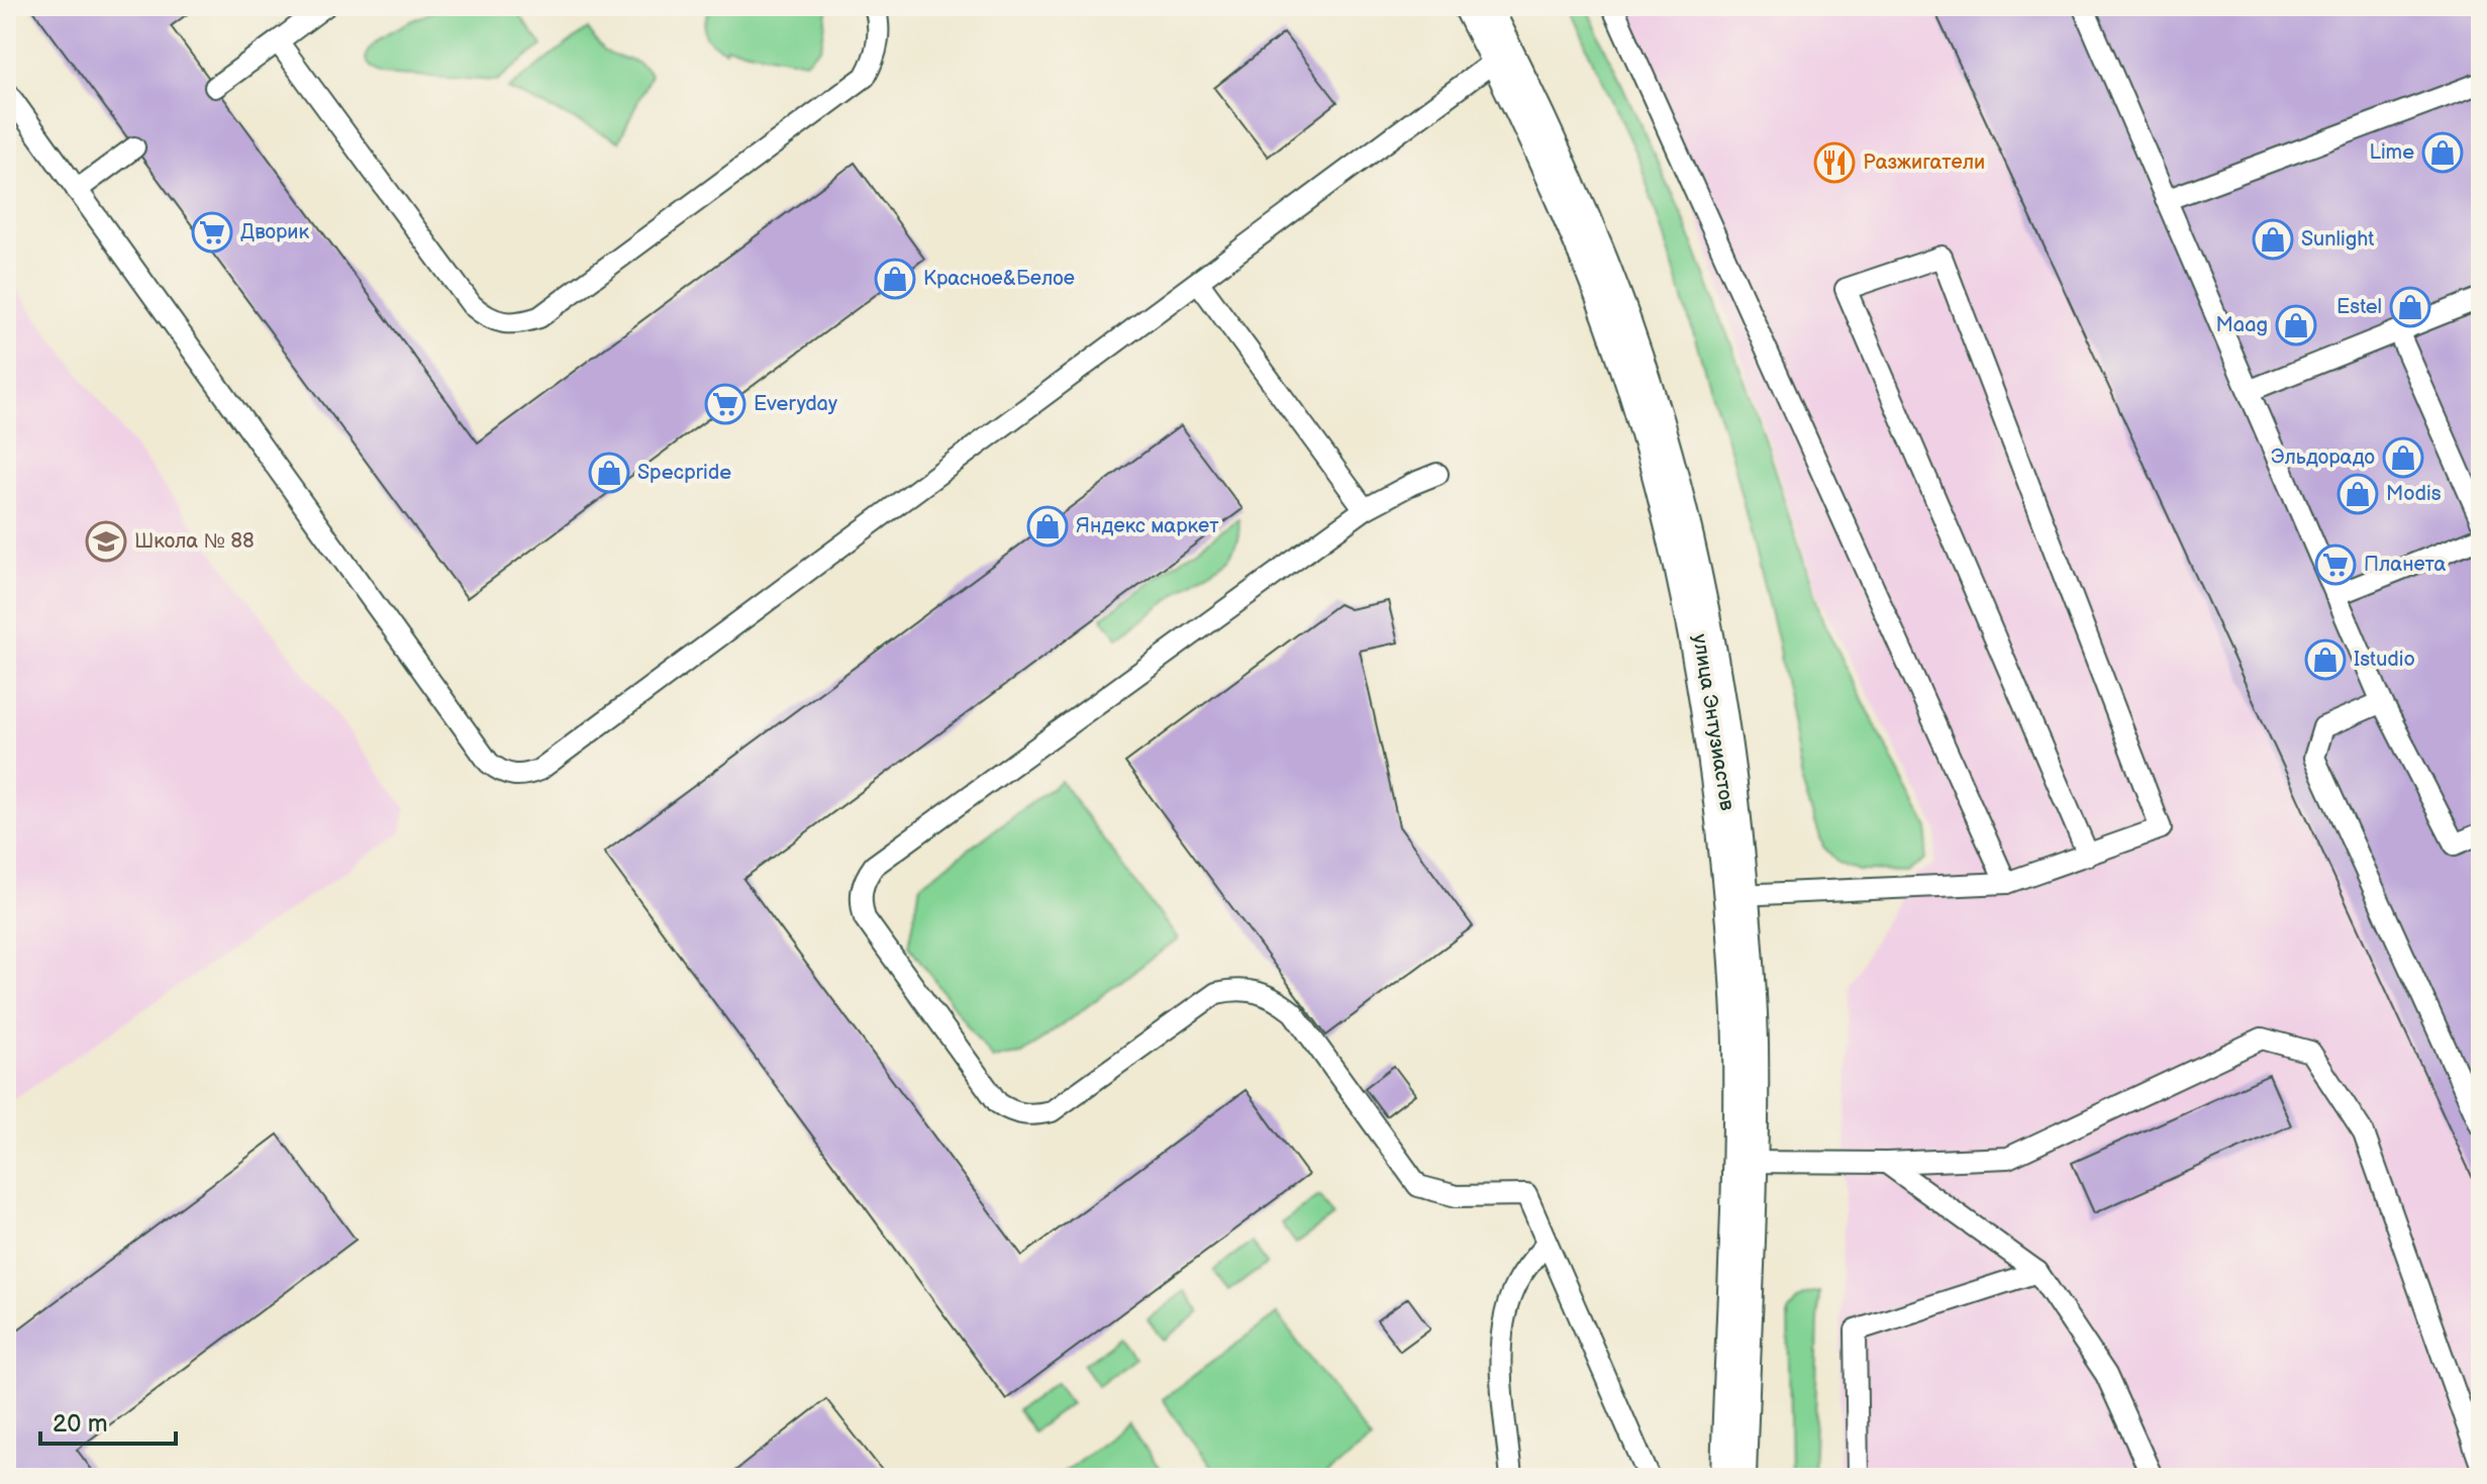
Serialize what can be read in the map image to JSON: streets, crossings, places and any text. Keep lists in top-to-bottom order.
{
  "streets": {
    "main road": ["улица Энтузиастов"]
  },
  "places": {
    "shop": [
      "Lime",
      "Sunlight",
      "Красное&Белое",
      "Estel",
      "Maag",
      "Эльдорадо",
      "Specpride",
      "Modis",
      "Яндекс маркет",
      "Istudio"
    ],
    "restaurant": ["Разжигатели"],
    "supermarket": ["Дворик", "Everyday", "Планета"],
    "school or university": ["Школа № 88"]
  },
  "scale_bar": "20 m"
}
